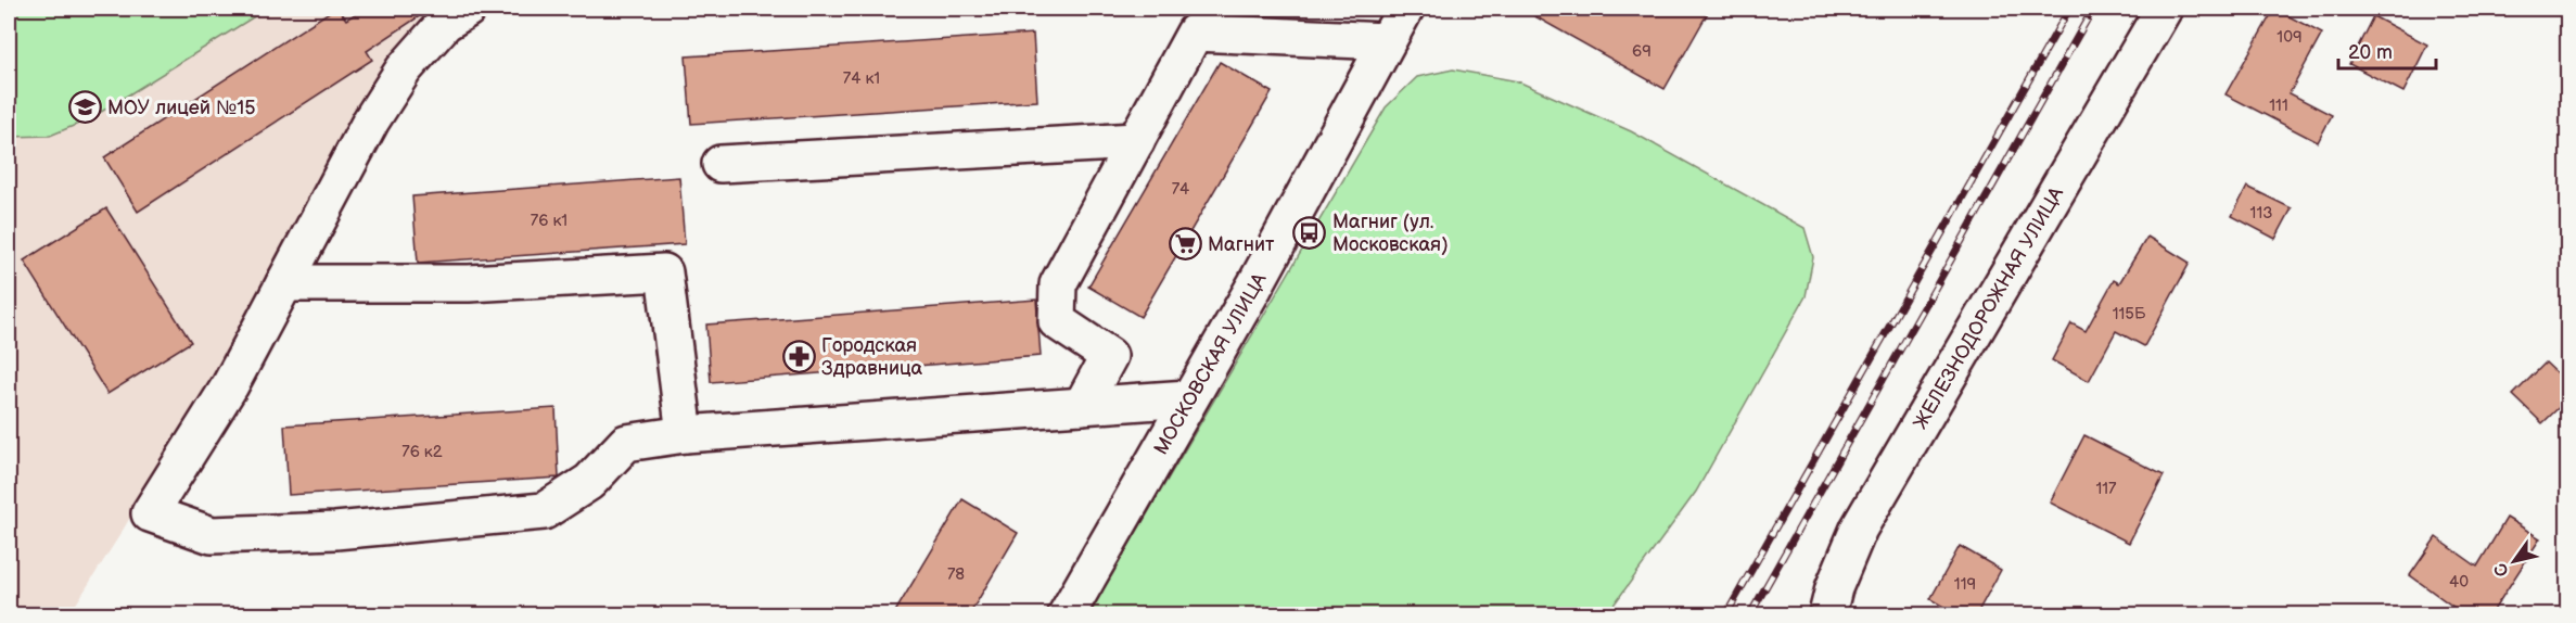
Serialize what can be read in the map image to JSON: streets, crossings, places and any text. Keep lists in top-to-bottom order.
{
  "streets": {
    "street": ["ЖЕЛЕЗНОДОРОЖНАЯ УЛИЦА", "МОСКОВСКАЯ УЛИЦА"]
  },
  "places": {
    "school or university": ["МОУ лицей №15"],
    "bus stop": ["Магниг (ул. Московская)"],
    "supermarket": ["Магнит"],
    "pharmacy": ["Городская Здравница"]
  },
  "house_numbers": [
    "109",
    "69",
    "74 к1",
    "111",
    "74",
    "113",
    "76 к1",
    "115Б",
    "76 к2",
    "117",
    "78",
    "40",
    "119"
  ],
  "scale_bar": "20 m",
  "north": "bottom left"
}
